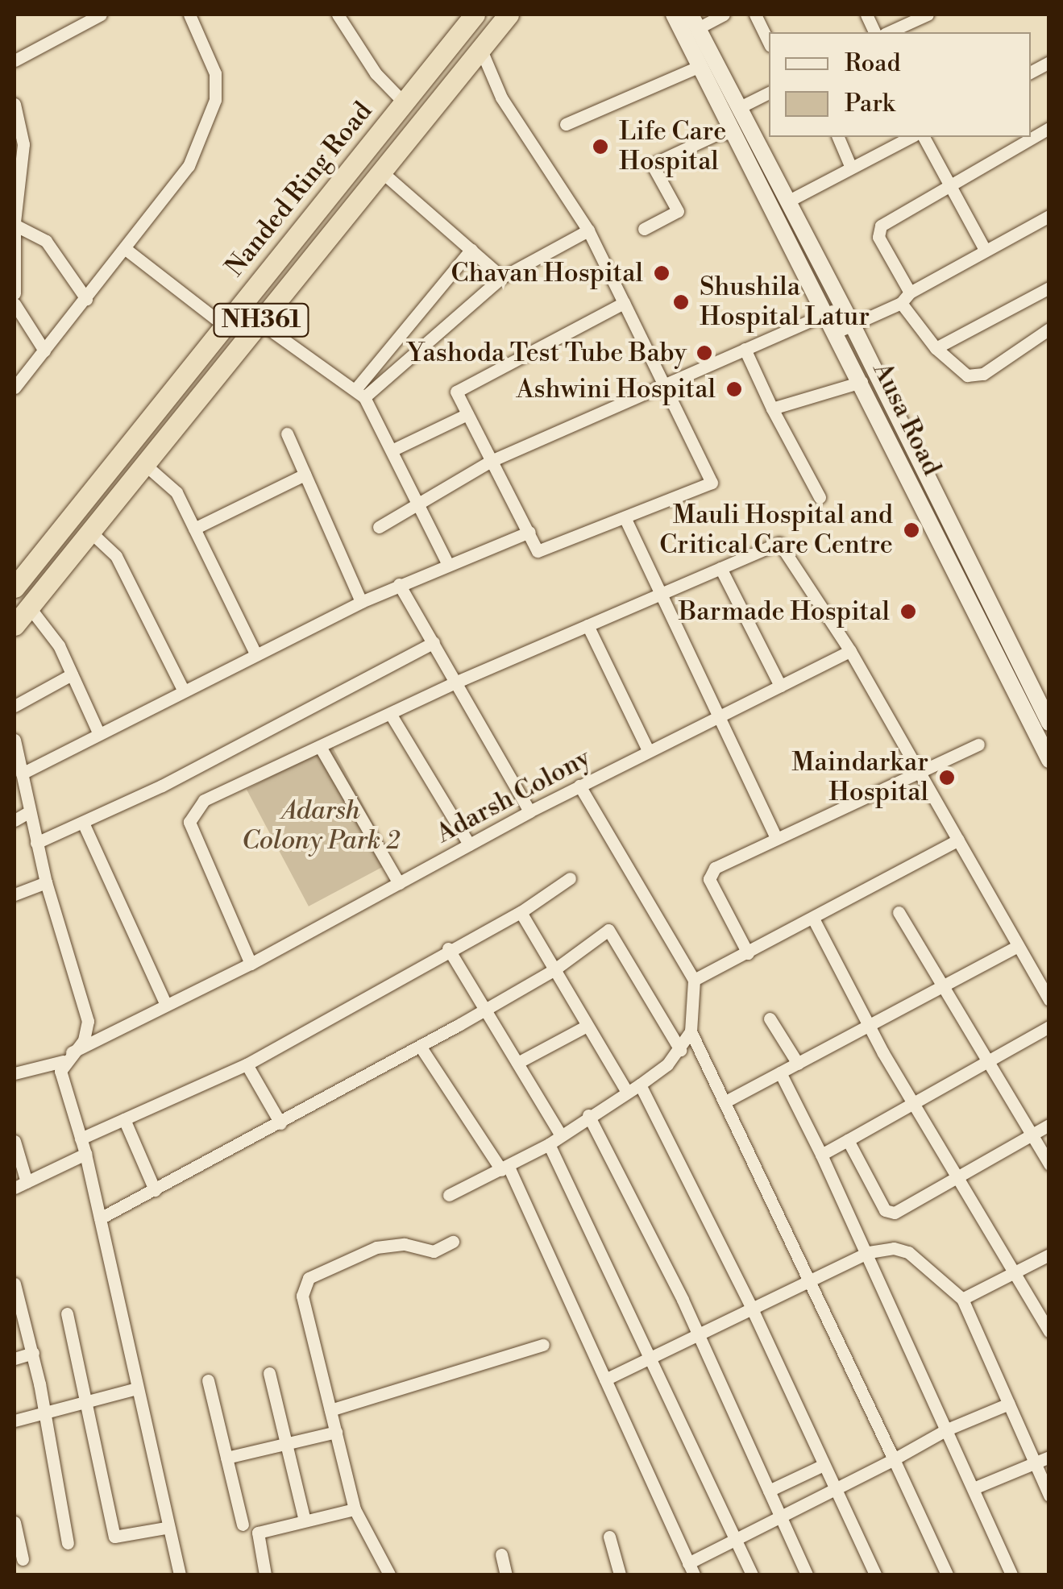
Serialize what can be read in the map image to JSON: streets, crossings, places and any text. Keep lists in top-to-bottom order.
{
  "streets": {
    "highway": ["Nanded Ring Road", "NH361"],
    "main road": ["Ausa Road"],
    "street": ["Adarsh Colony"]
  },
  "parks": ["Adarsh Colony Park 2"],
  "places": [
    "Life Care Hospital",
    "Chavan Hospital",
    "Shushila Hospital Latur",
    "Yashoda Test Tube Baby",
    "Ashwini Hospital",
    "Mauli Hospital and Critical Care Centre",
    "Barmade Hospital",
    "Maindarkar Hospital"
  ],
  "legend": ["Road", "Park"]
}
